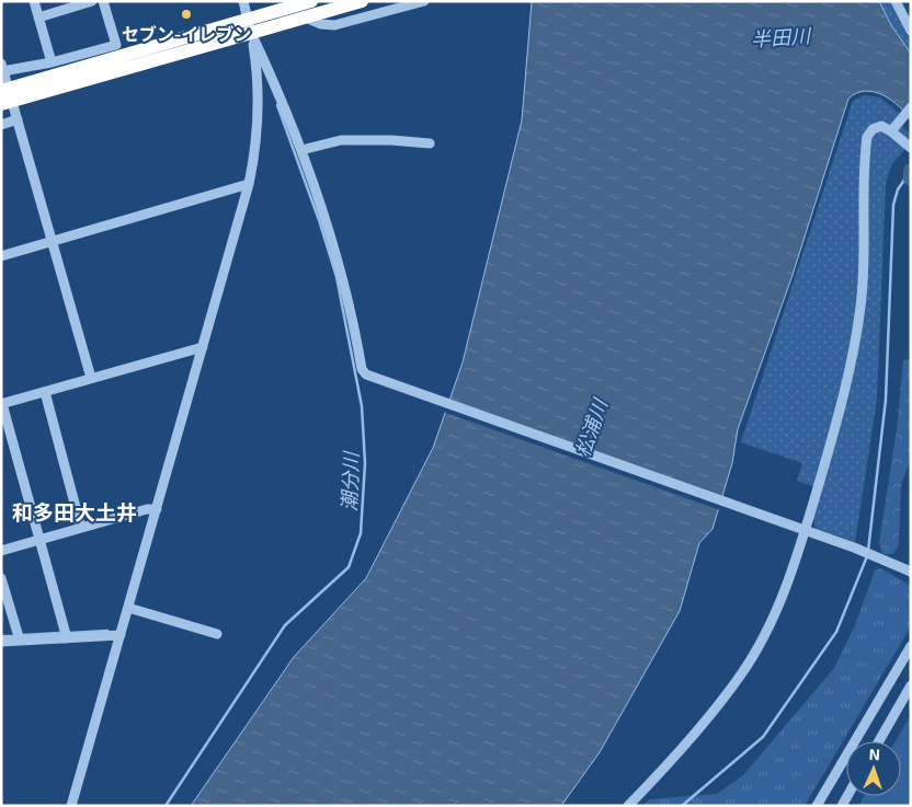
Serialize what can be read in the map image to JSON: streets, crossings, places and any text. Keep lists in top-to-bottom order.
{
  "districts": ["和多田大土井"],
  "water": ["半田川", "松浦川", "潮分川"],
  "places": ["セブン-イレブン"],
  "north": "top"
}
